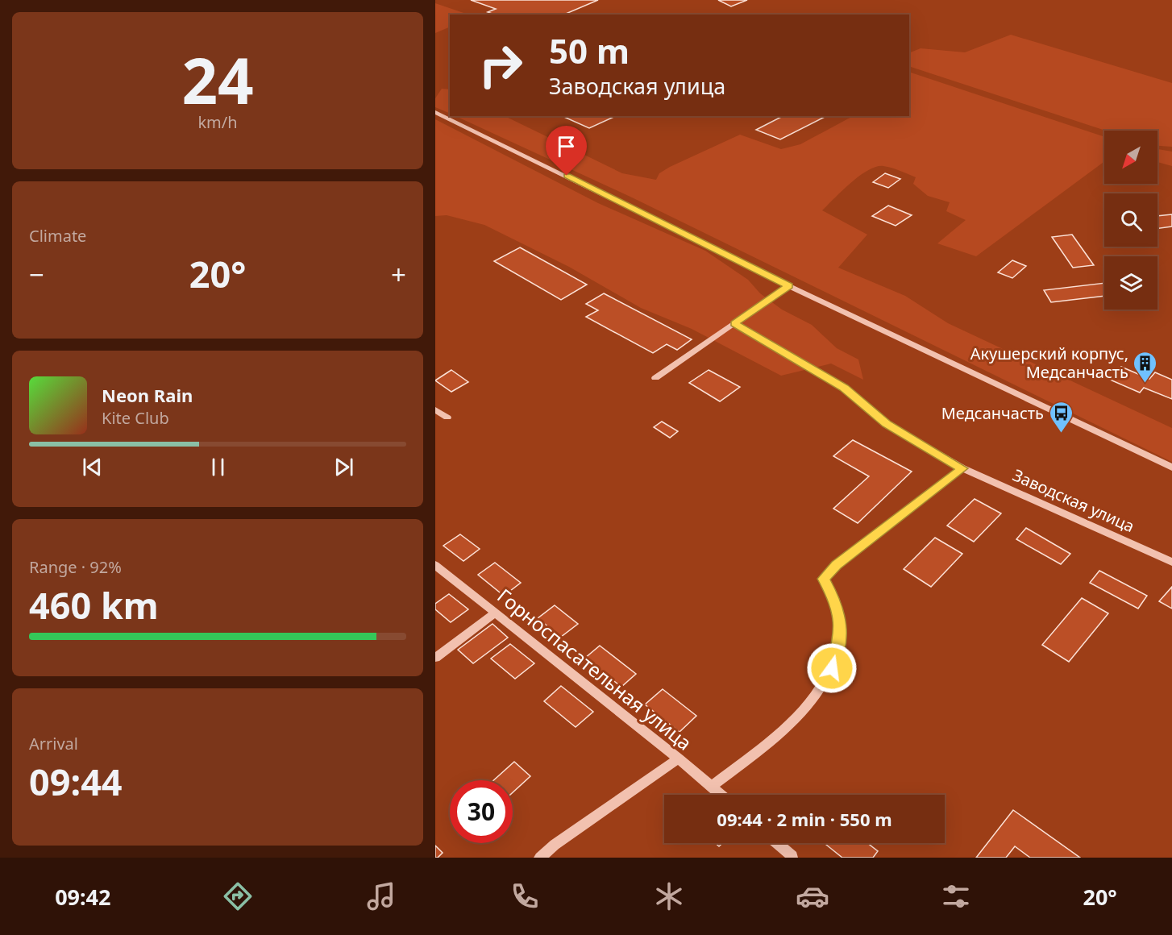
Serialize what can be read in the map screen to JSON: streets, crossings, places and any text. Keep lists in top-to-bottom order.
{
  "streets": {
    "street": ["Заводская улица", "Горноспасательная улица"]
  },
  "places": {
    "building": ["Акушерский корпус, Медсанчасть"],
    "bus stop": ["Медсанчасть"]
  },
  "north": "bottom left",
  "page": {
    "tile": [
      ["24", "km/h"],
      "Climate",
      ["Range · 92%", "460 km"],
      ["Arrival", "09:44"]
    ],
    "turn": ["50 m", "Заводская улица"],
    "heat": ["−", "20°", "+"],
    "song": ["Neon Rain", "Kite Club"],
    "limit": "30",
    "trip": "09:44 · 2 min · 550 m",
    "tabs": ["09:42", "20°"]
  }
}
